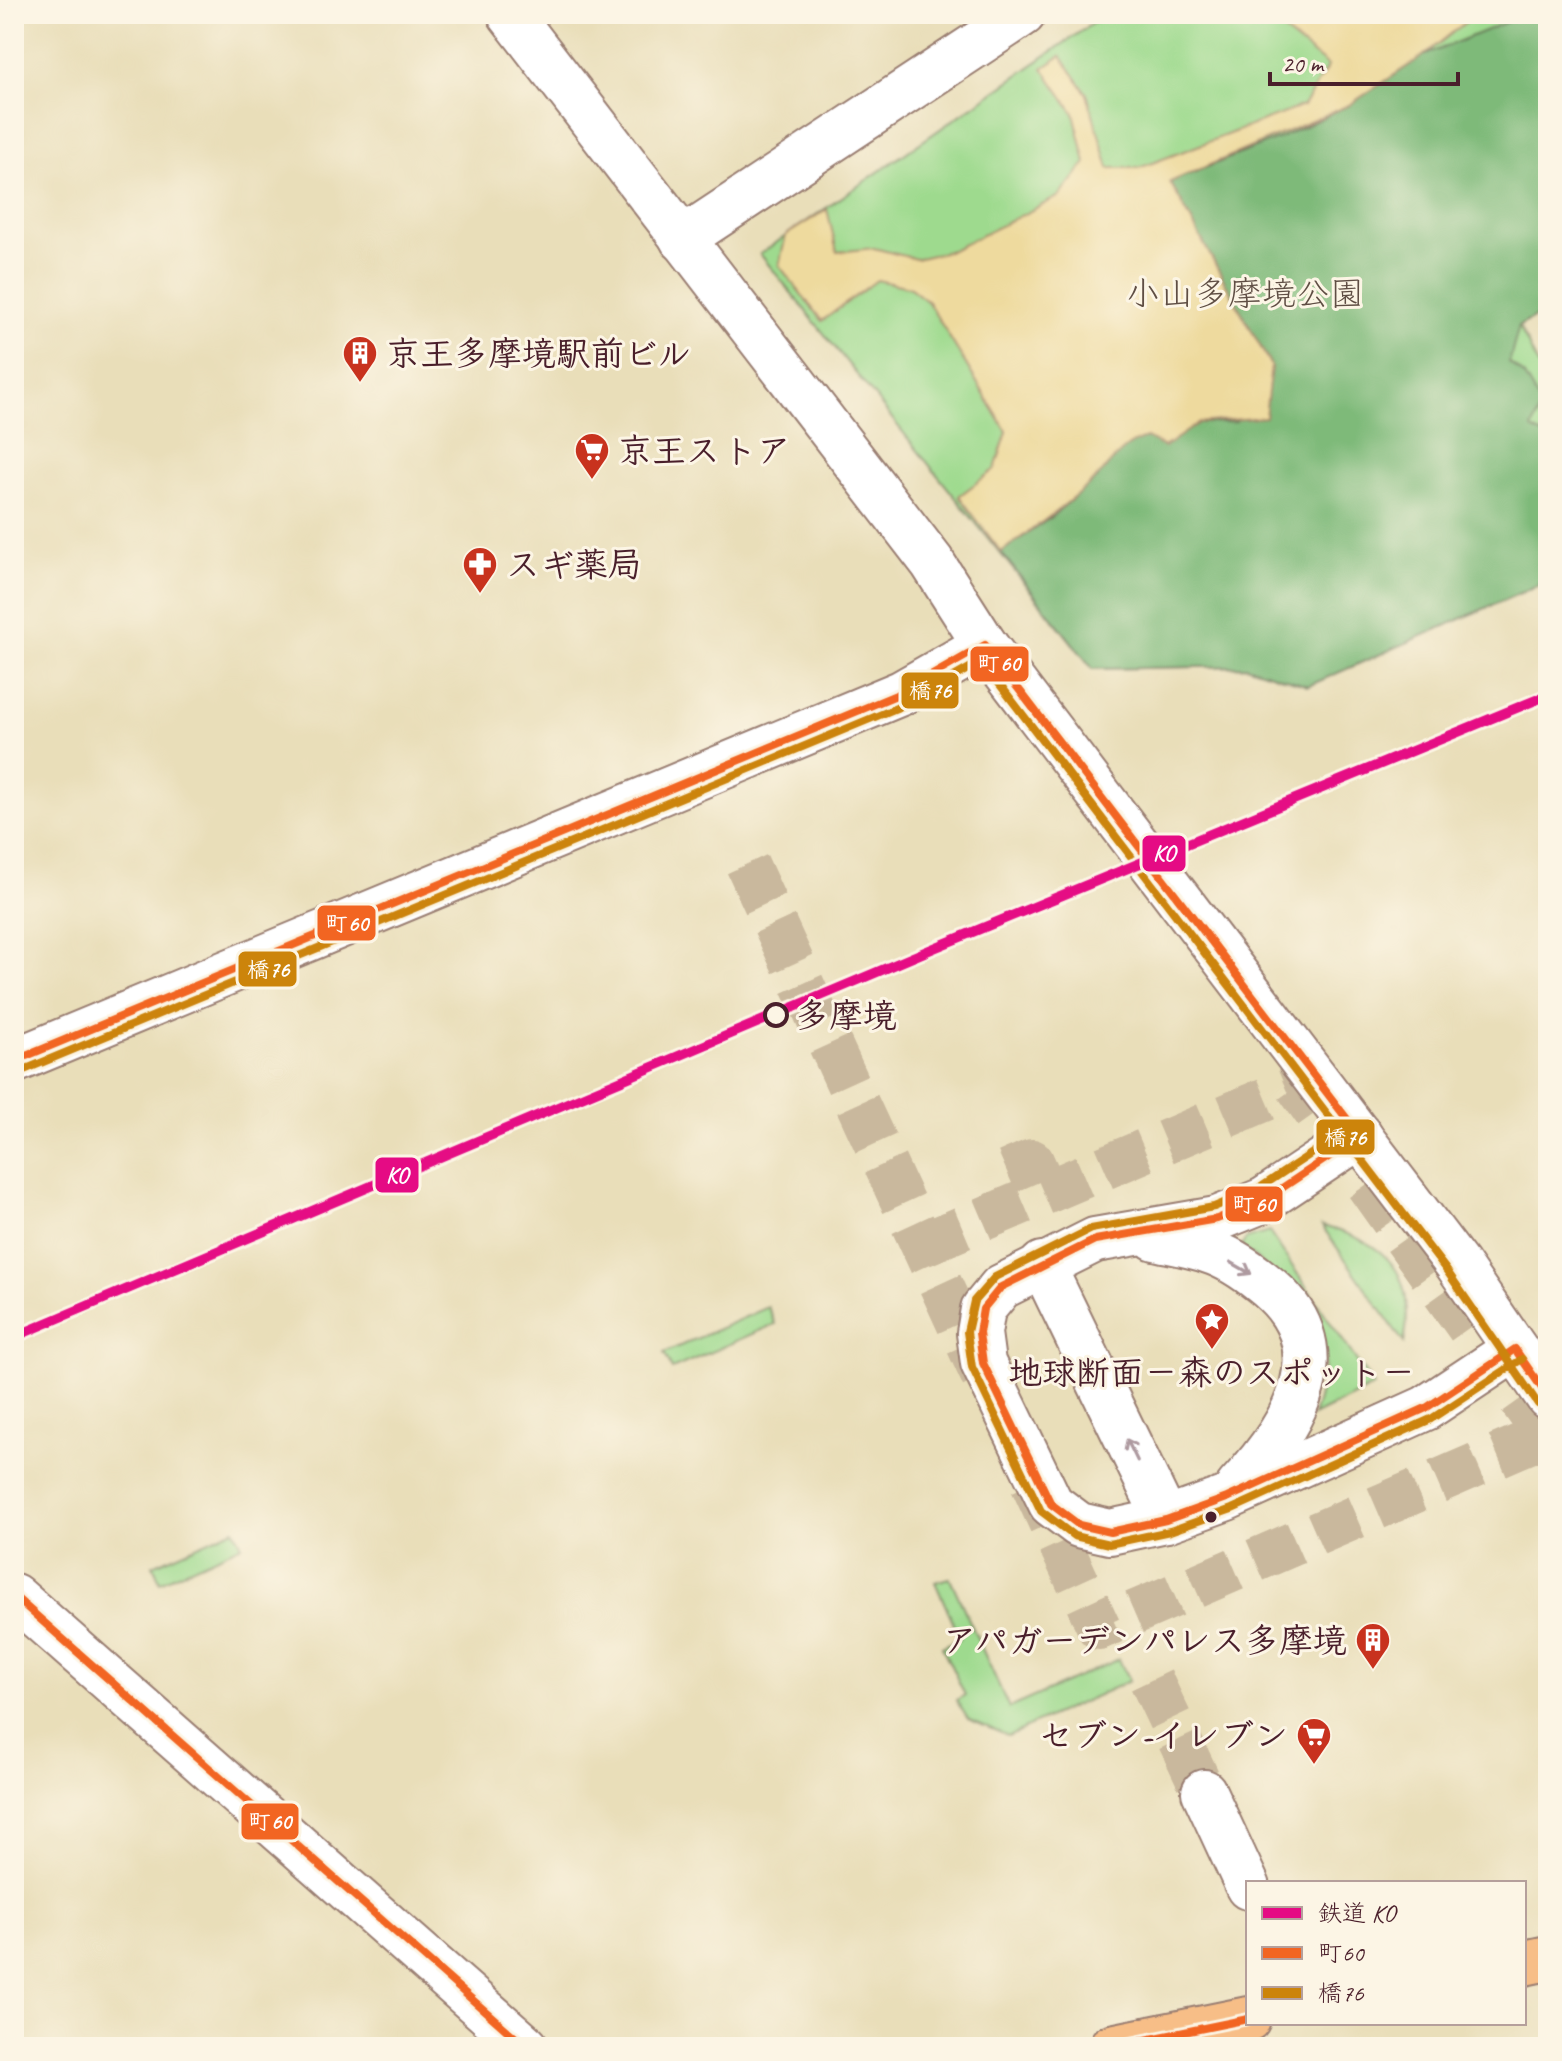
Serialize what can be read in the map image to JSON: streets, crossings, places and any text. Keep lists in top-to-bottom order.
{
  "parks": ["小山多摩境公園"],
  "places": {
    "building": ["京王多摩境駅前ビル", "アパガーデンパレス多摩境"],
    "supermarket": ["京王ストア", "セブン-イレブン"],
    "pharmacy": ["スギ薬局"],
    "other": ["多摩境"],
    "place": ["地球断面－森のスポット－"]
  },
  "lines": ["transit line 町60", "transit line 橋76", "rail line KO"],
  "legend": ["鉄道 KO", "町60", "橋76"],
  "scale_bar": "20 m"
}
